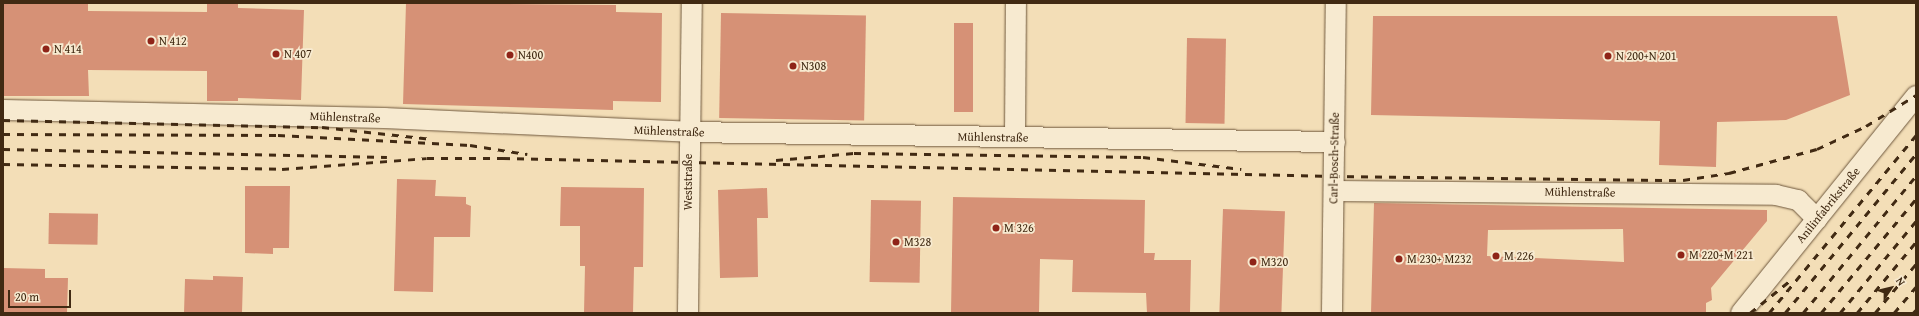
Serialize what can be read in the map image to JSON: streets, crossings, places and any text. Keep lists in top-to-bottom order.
{
  "streets": {
    "street": [
      "Mühlenstraße",
      "Carl-Bosch-Straße",
      "Weststraße",
      "Anilinfabrikstraße"
    ]
  },
  "crossings": [
    ["Mühlenstraße", "Carl-Bosch-Straße"],
    ["Mühlenstraße", "Weststraße"],
    ["Mühlenstraße", "Anilinfabrikstraße"]
  ],
  "places": [
    "N 412",
    "N 414",
    "N 407",
    "N400",
    "N 200+N 201",
    "N308",
    "M 326",
    "M328",
    "M 220+M 221",
    "M 226",
    "M 230+ M232",
    "M320"
  ],
  "scale_bar": "20 m",
  "north": "top right"
}
